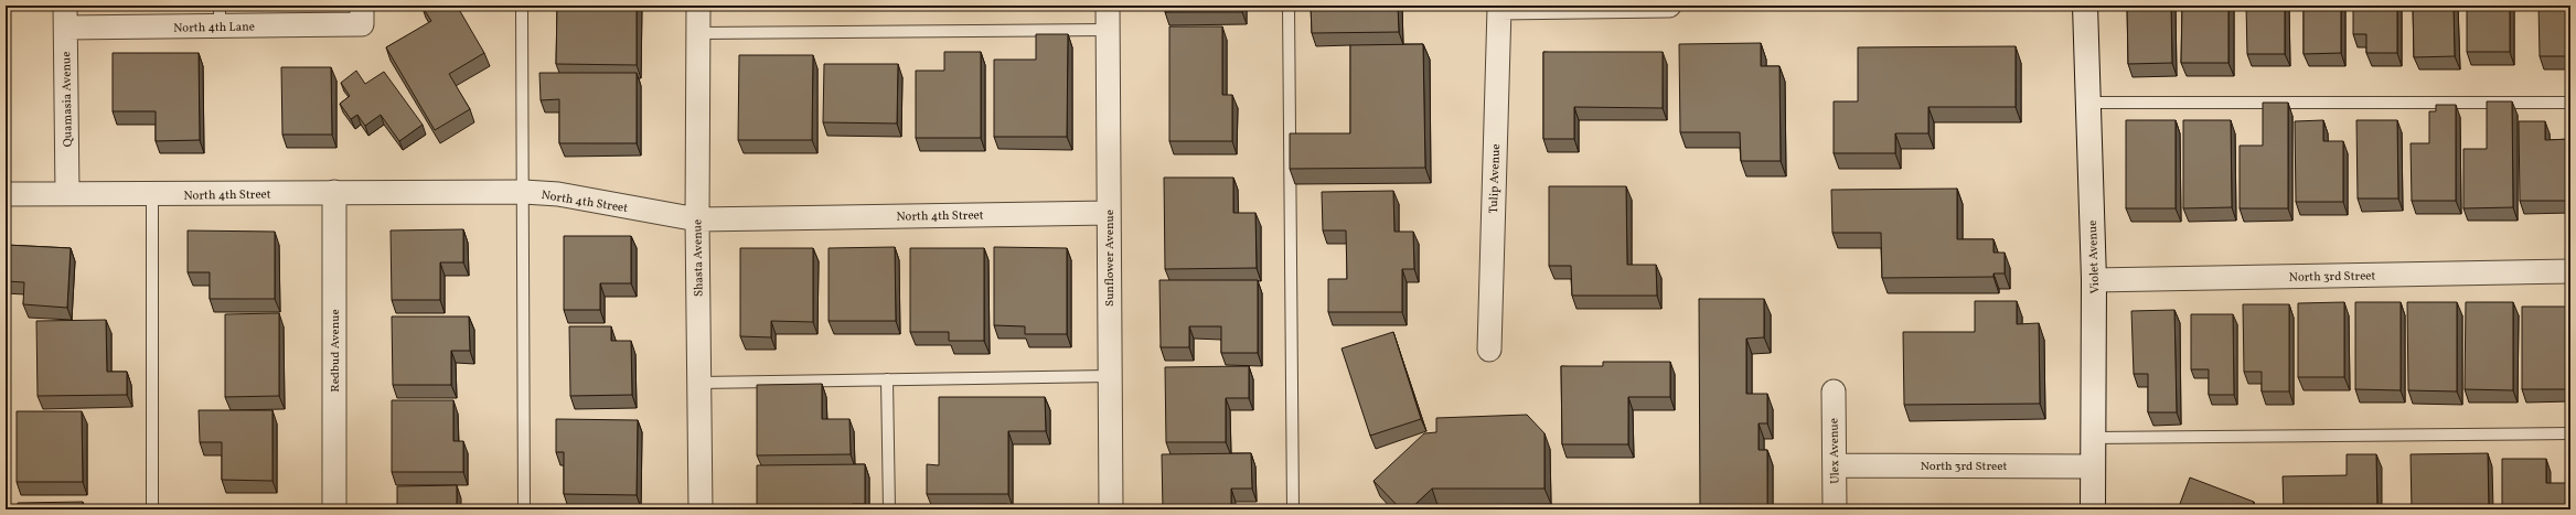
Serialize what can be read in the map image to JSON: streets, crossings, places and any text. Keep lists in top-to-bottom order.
{
  "streets": {
    "street": [
      "North 4th Lane",
      "Quamasia Avenue",
      "Tulip Avenue",
      "North 4th Street",
      "Violet Avenue",
      "Shasta Avenue",
      "Sunflower Avenue",
      "North 3rd Street",
      "Redbud Avenue",
      "Ulex Avenue"
    ]
  },
  "crossings": [
    ["North 4th Lane", "Quamasia Avenue"],
    ["Quamasia Avenue", "North 4th Street"],
    ["North 4th Street", "Shasta Avenue"],
    ["North 4th Street", "Sunflower Avenue"],
    ["North 4th Street", "Redbud Avenue"],
    ["Violet Avenue", "North 3rd Street"],
    ["North 3rd Street", "Ulex Avenue"]
  ]
}
